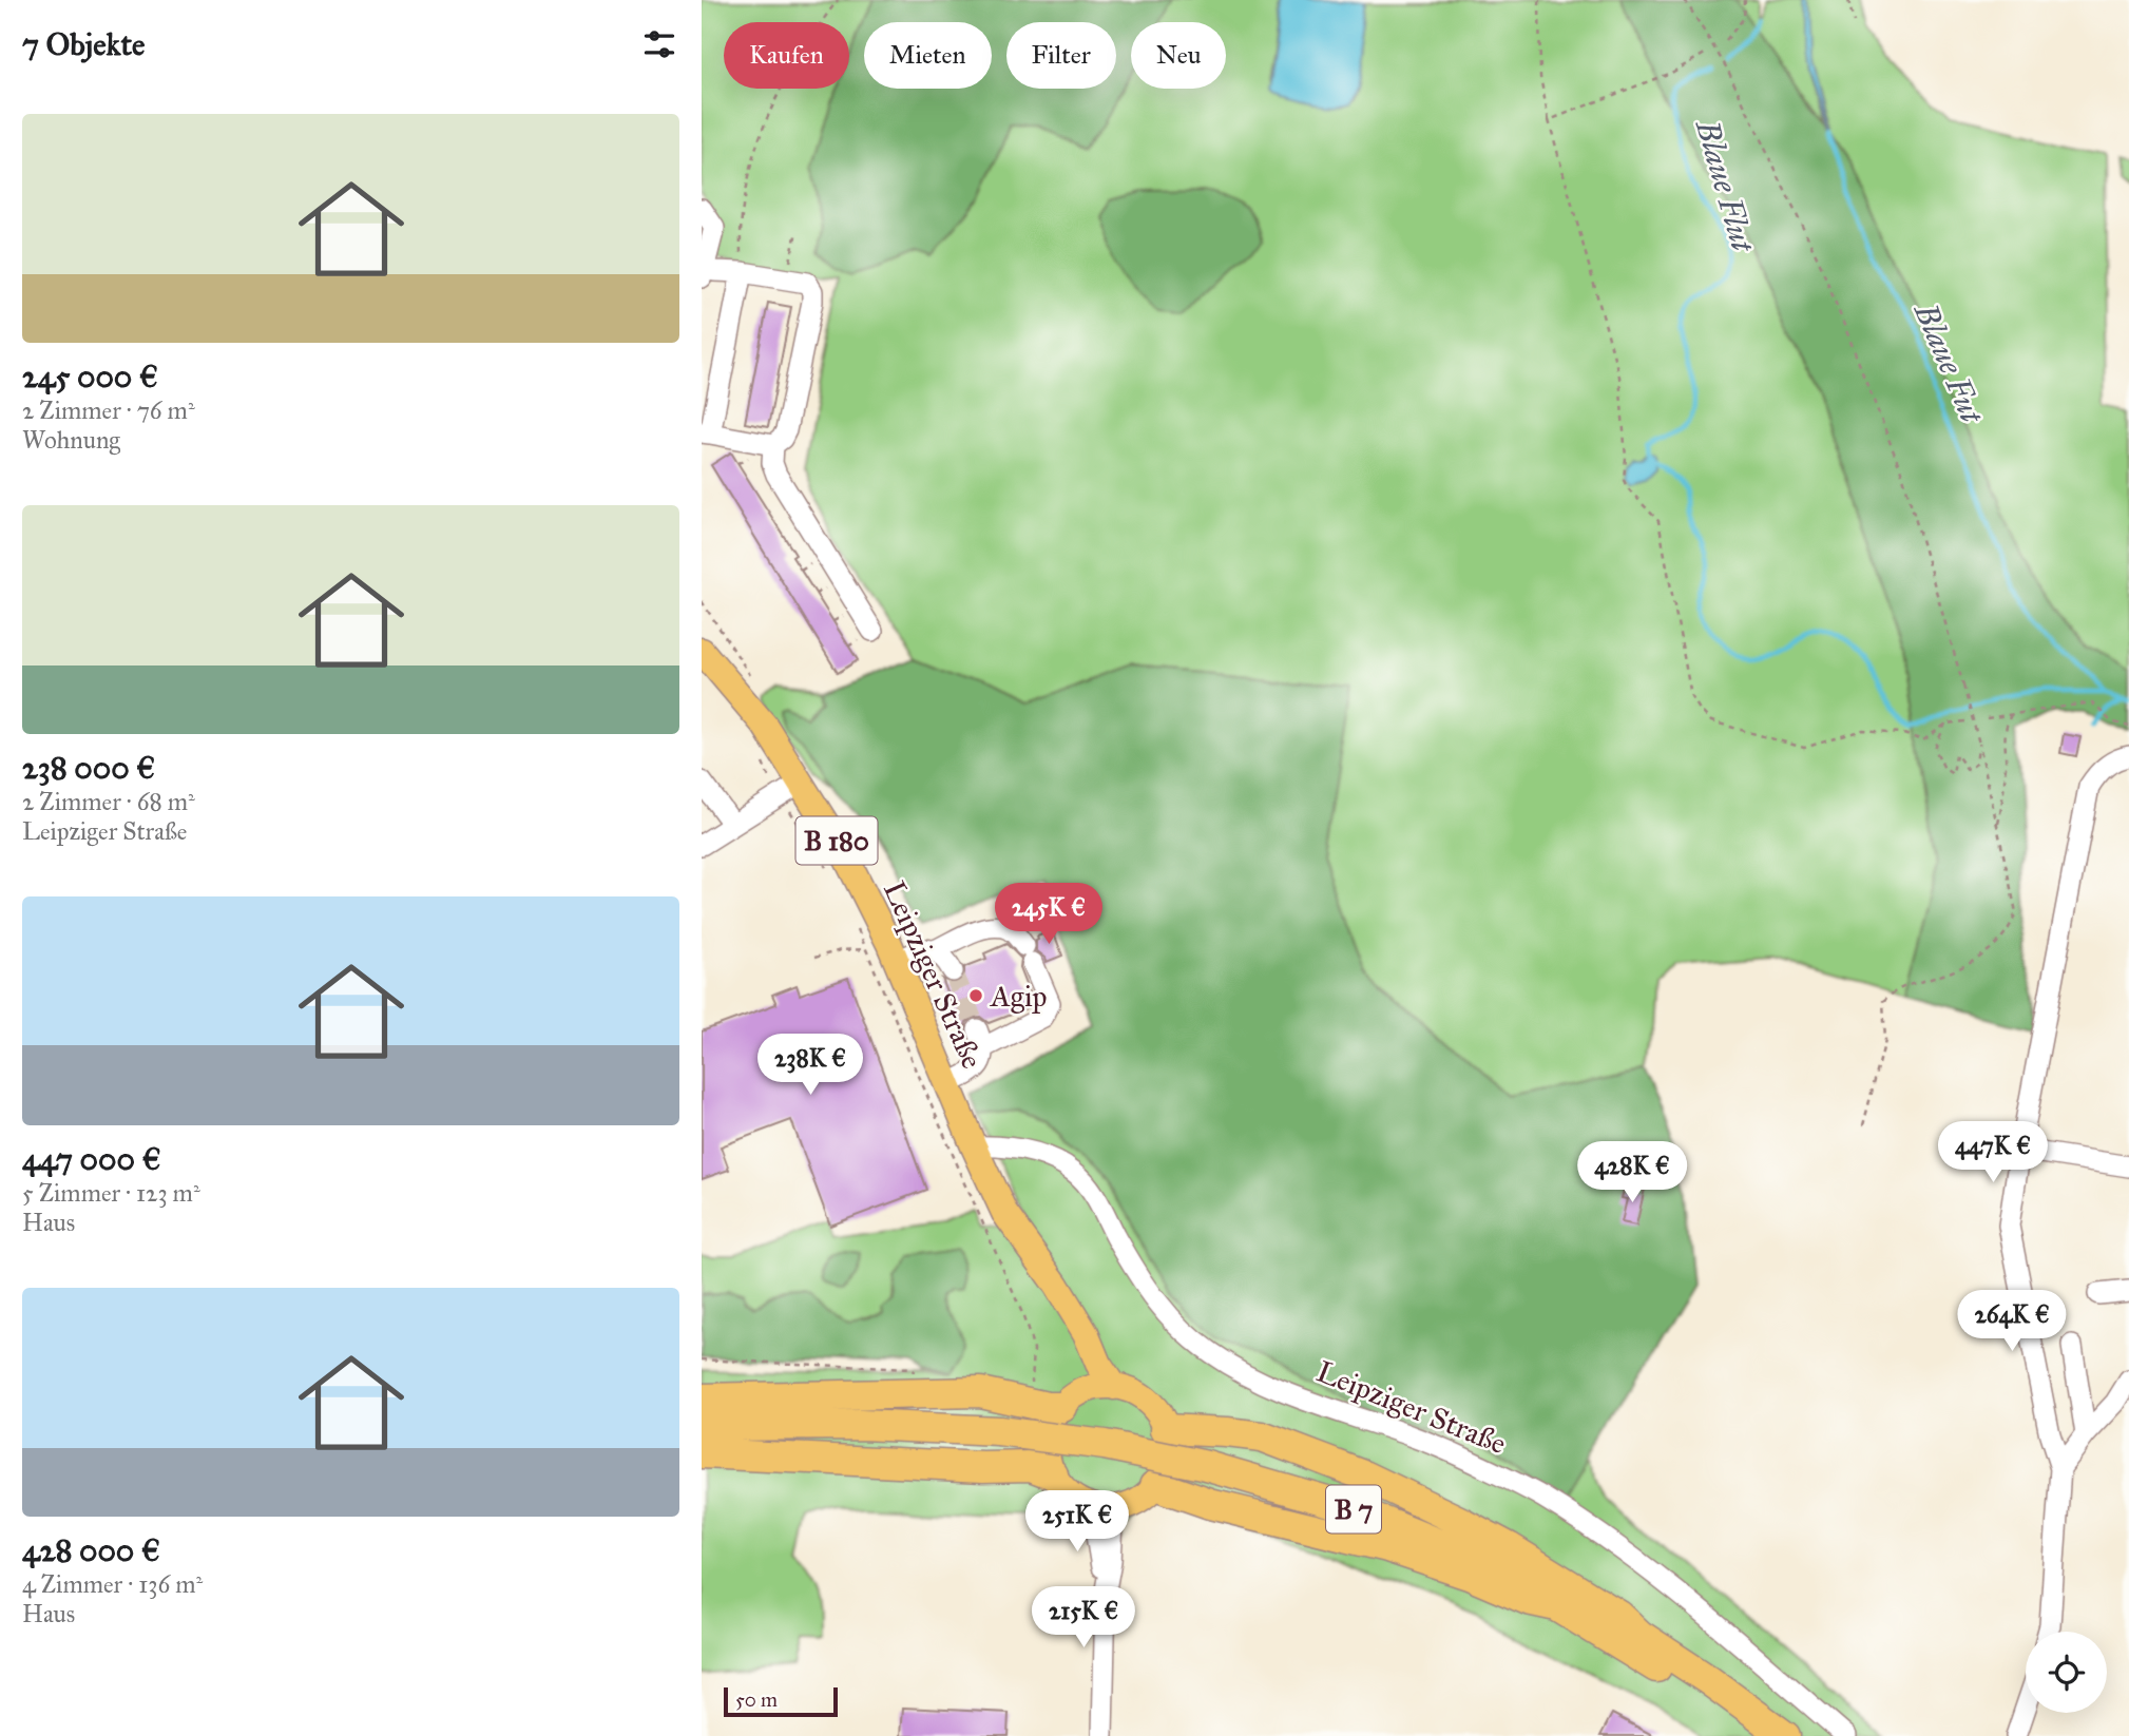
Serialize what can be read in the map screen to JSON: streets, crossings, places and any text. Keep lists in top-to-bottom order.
{
  "streets": {
    "highway": ["B 7"],
    "main road": ["B 180", "Leipziger Straße"]
  },
  "crossings": [
    ["B 180", "Leipziger Straße"]
  ],
  "water": ["Blaue Flut", "Blaue Fut"],
  "places": ["Agip"],
  "scale_bar": "50 m",
  "page": {
    "heading": "7 Objekte",
    "chip": [
      "Kaufen",
      "Mieten",
      "Filter",
      "Neu"
    ],
    "list": [
      {
        "name": "245 000 €",
        "note": "2 Zimmer · 76 m² · Wohnung"
      },
      {
        "name": "238 000 €",
        "note": "2 Zimmer · 68 m² · Leipziger Straße"
      },
      {
        "name": "447 000 €",
        "note": "5 Zimmer · 123 m² · Haus"
      },
      {
        "name": "428 000 €",
        "note": "4 Zimmer · 136 m² · Haus"
      }
    ],
    "price": [
      "245K €",
      "238K €",
      "447K €",
      "428K €",
      "264K €",
      "251K €",
      "215K €"
    ],
    "scale": "50 m"
  }
}
